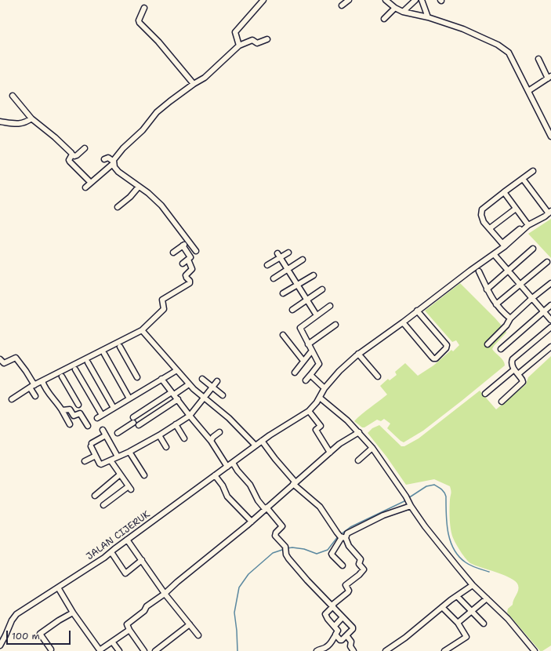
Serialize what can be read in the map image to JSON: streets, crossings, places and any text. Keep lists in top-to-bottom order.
{
  "streets": {
    "street": ["JALAN CIJERUK"]
  },
  "scale_bar": "100 m"
}
